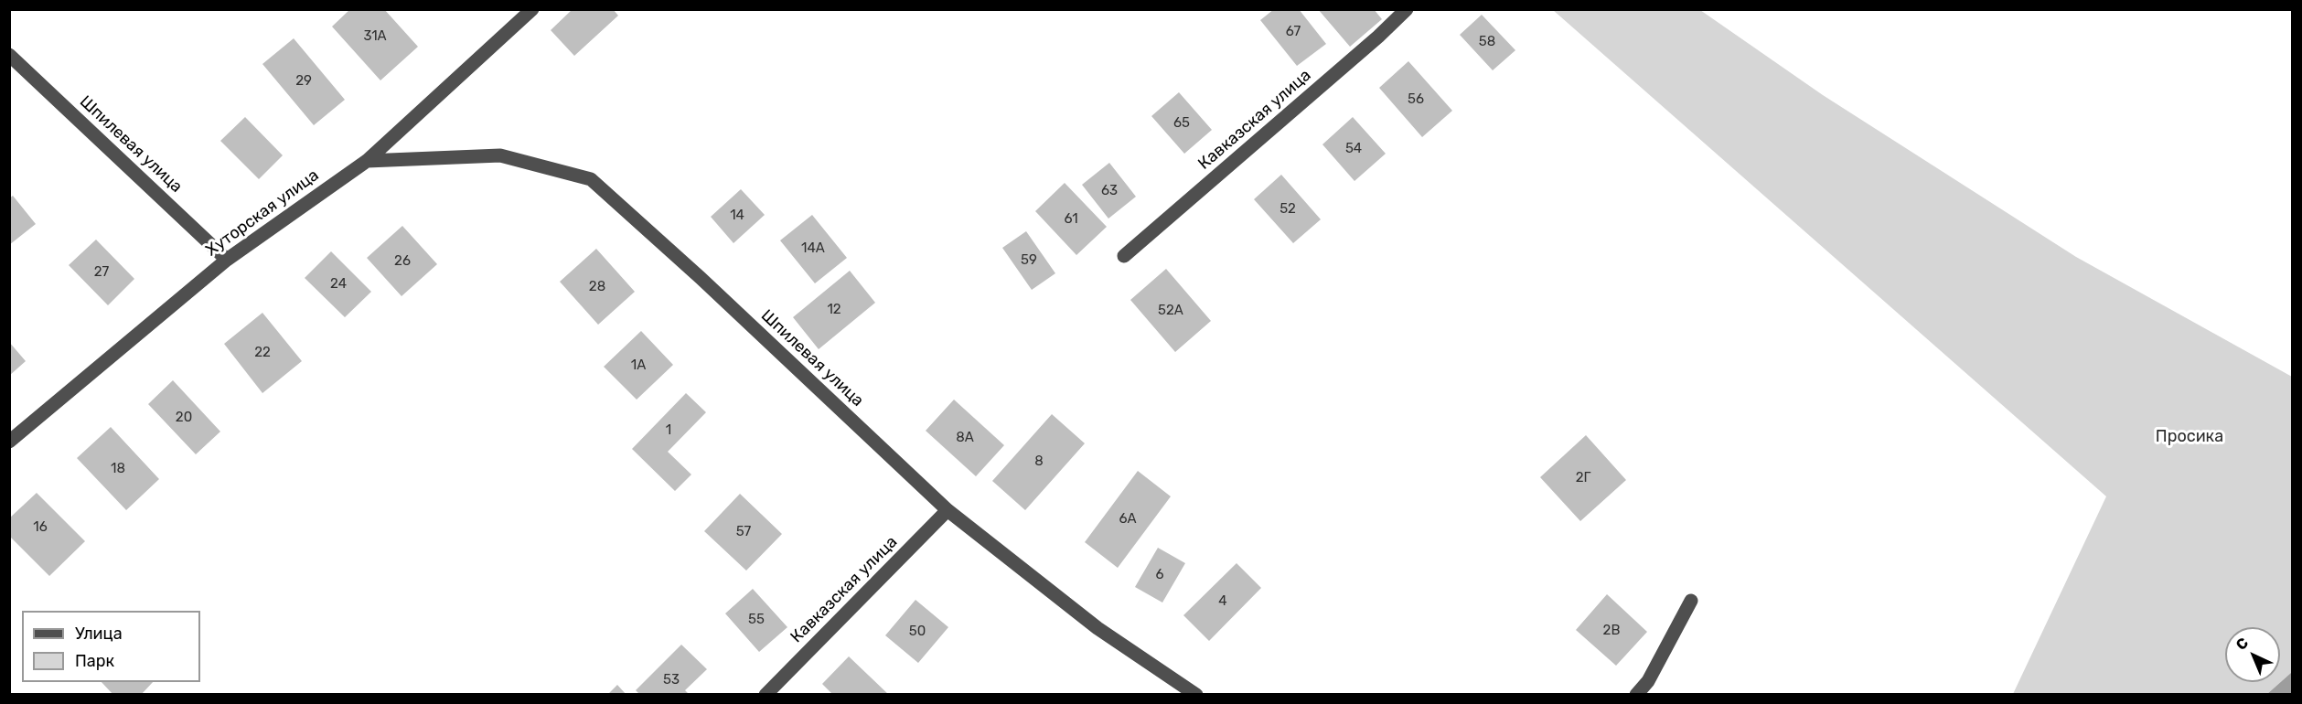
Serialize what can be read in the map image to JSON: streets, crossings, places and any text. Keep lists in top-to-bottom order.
{
  "streets": {
    "street": ["Кавказская улица", "Шпилевая улица", "Хуторская улица"]
  },
  "crossings": [
    ["Кавказская улица", "Шпилевая улица"],
    ["Шпилевая улица", "Хуторская улица"]
  ],
  "parks": ["Просика"],
  "house_numbers": [
    "67",
    "31А",
    "58",
    "29",
    "56",
    "65",
    "54",
    "63",
    "52",
    "14",
    "61",
    "14А",
    "59",
    "26",
    "27",
    "24",
    "28",
    "12",
    "52А",
    "22",
    "1А",
    "20",
    "1",
    "8А",
    "8",
    "18",
    "2Г",
    "6А",
    "16",
    "57",
    "6",
    "4",
    "55",
    "2В",
    "50",
    "53"
  ],
  "legend": ["Улица", "Парк"],
  "north": "top left"
}
